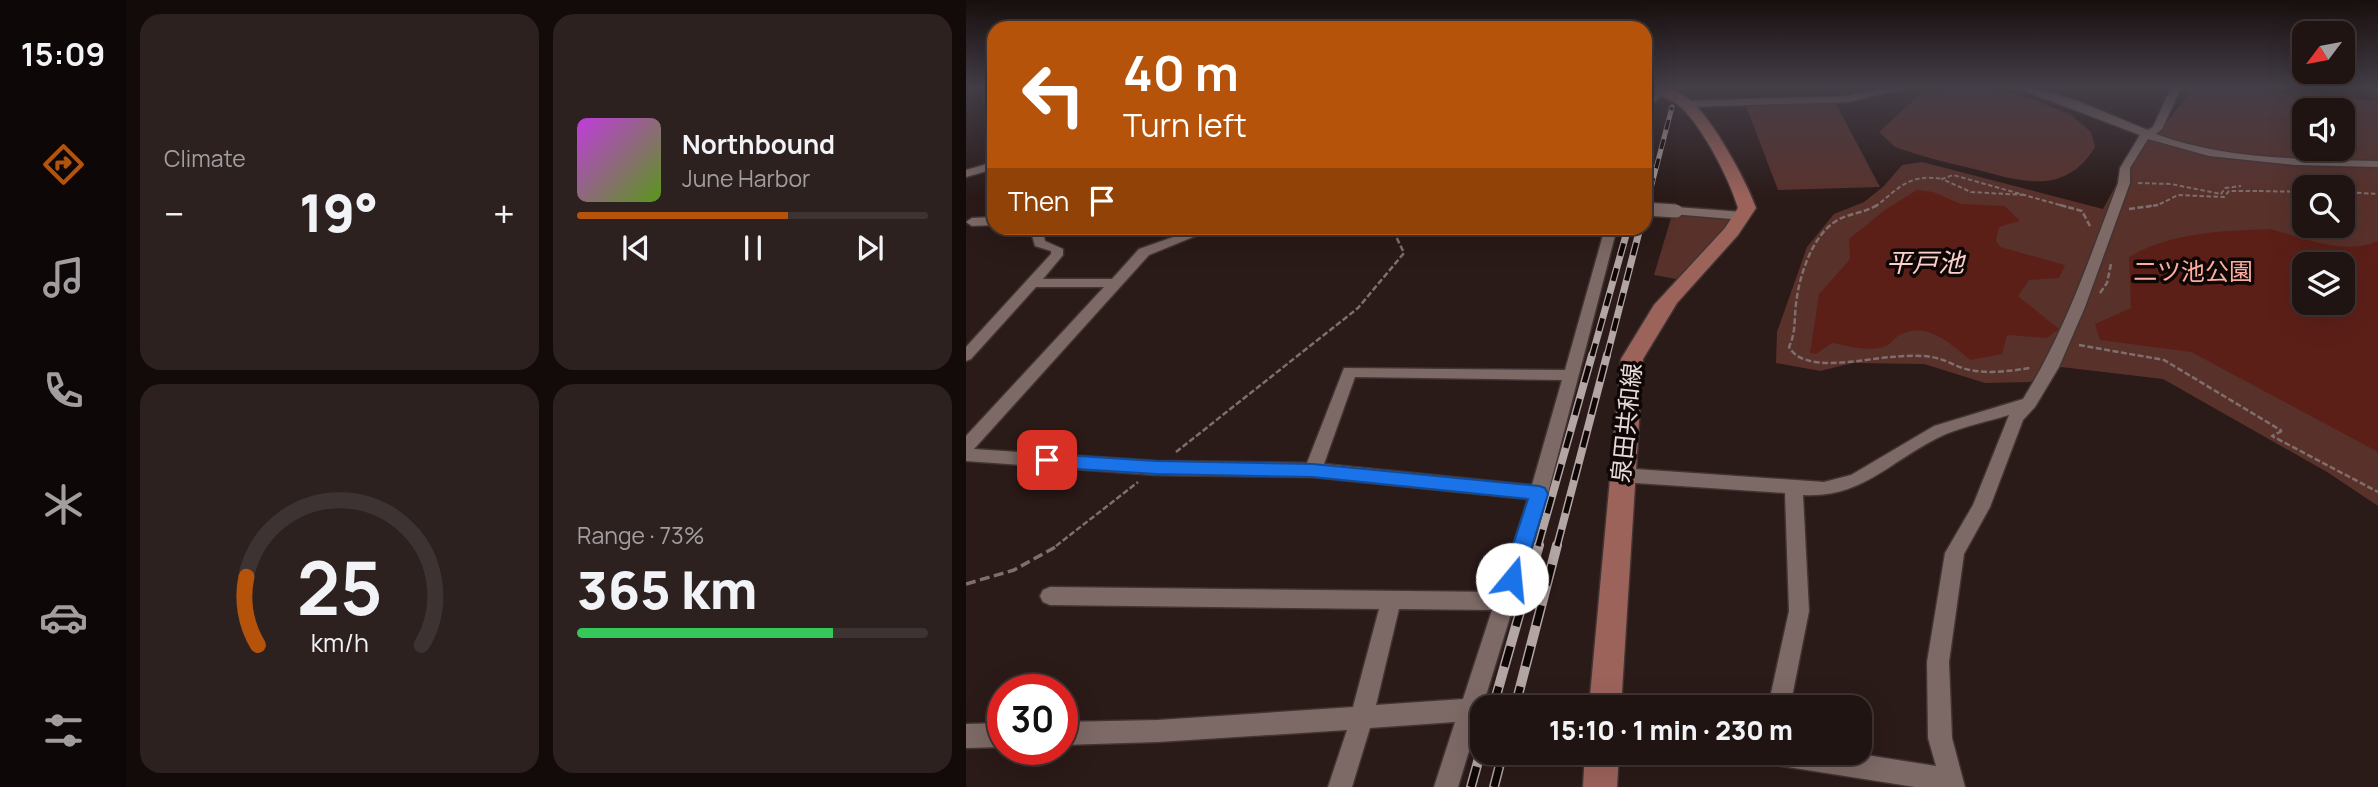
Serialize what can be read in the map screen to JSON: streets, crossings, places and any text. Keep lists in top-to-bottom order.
{
  "streets": {
    "main road": ["泉田共和線"]
  },
  "water": ["平戸池"],
  "parks": ["二ツ池公園"],
  "north": "bottom left",
  "page": {
    "tabs": "15:09",
    "tile": [
      "Climate",
      ["Range · 73%", "365 km"]
    ],
    "turn": ["40 m", "Turn left"],
    "song": ["Northbound", "June Harbor"],
    "then": "Then",
    "heat": ["−", "19°", "+"],
    "limit": "30",
    "trip": "15:10 · 1 min · 230 m",
    "gauge": ["25", "km/h"]
  }
}
